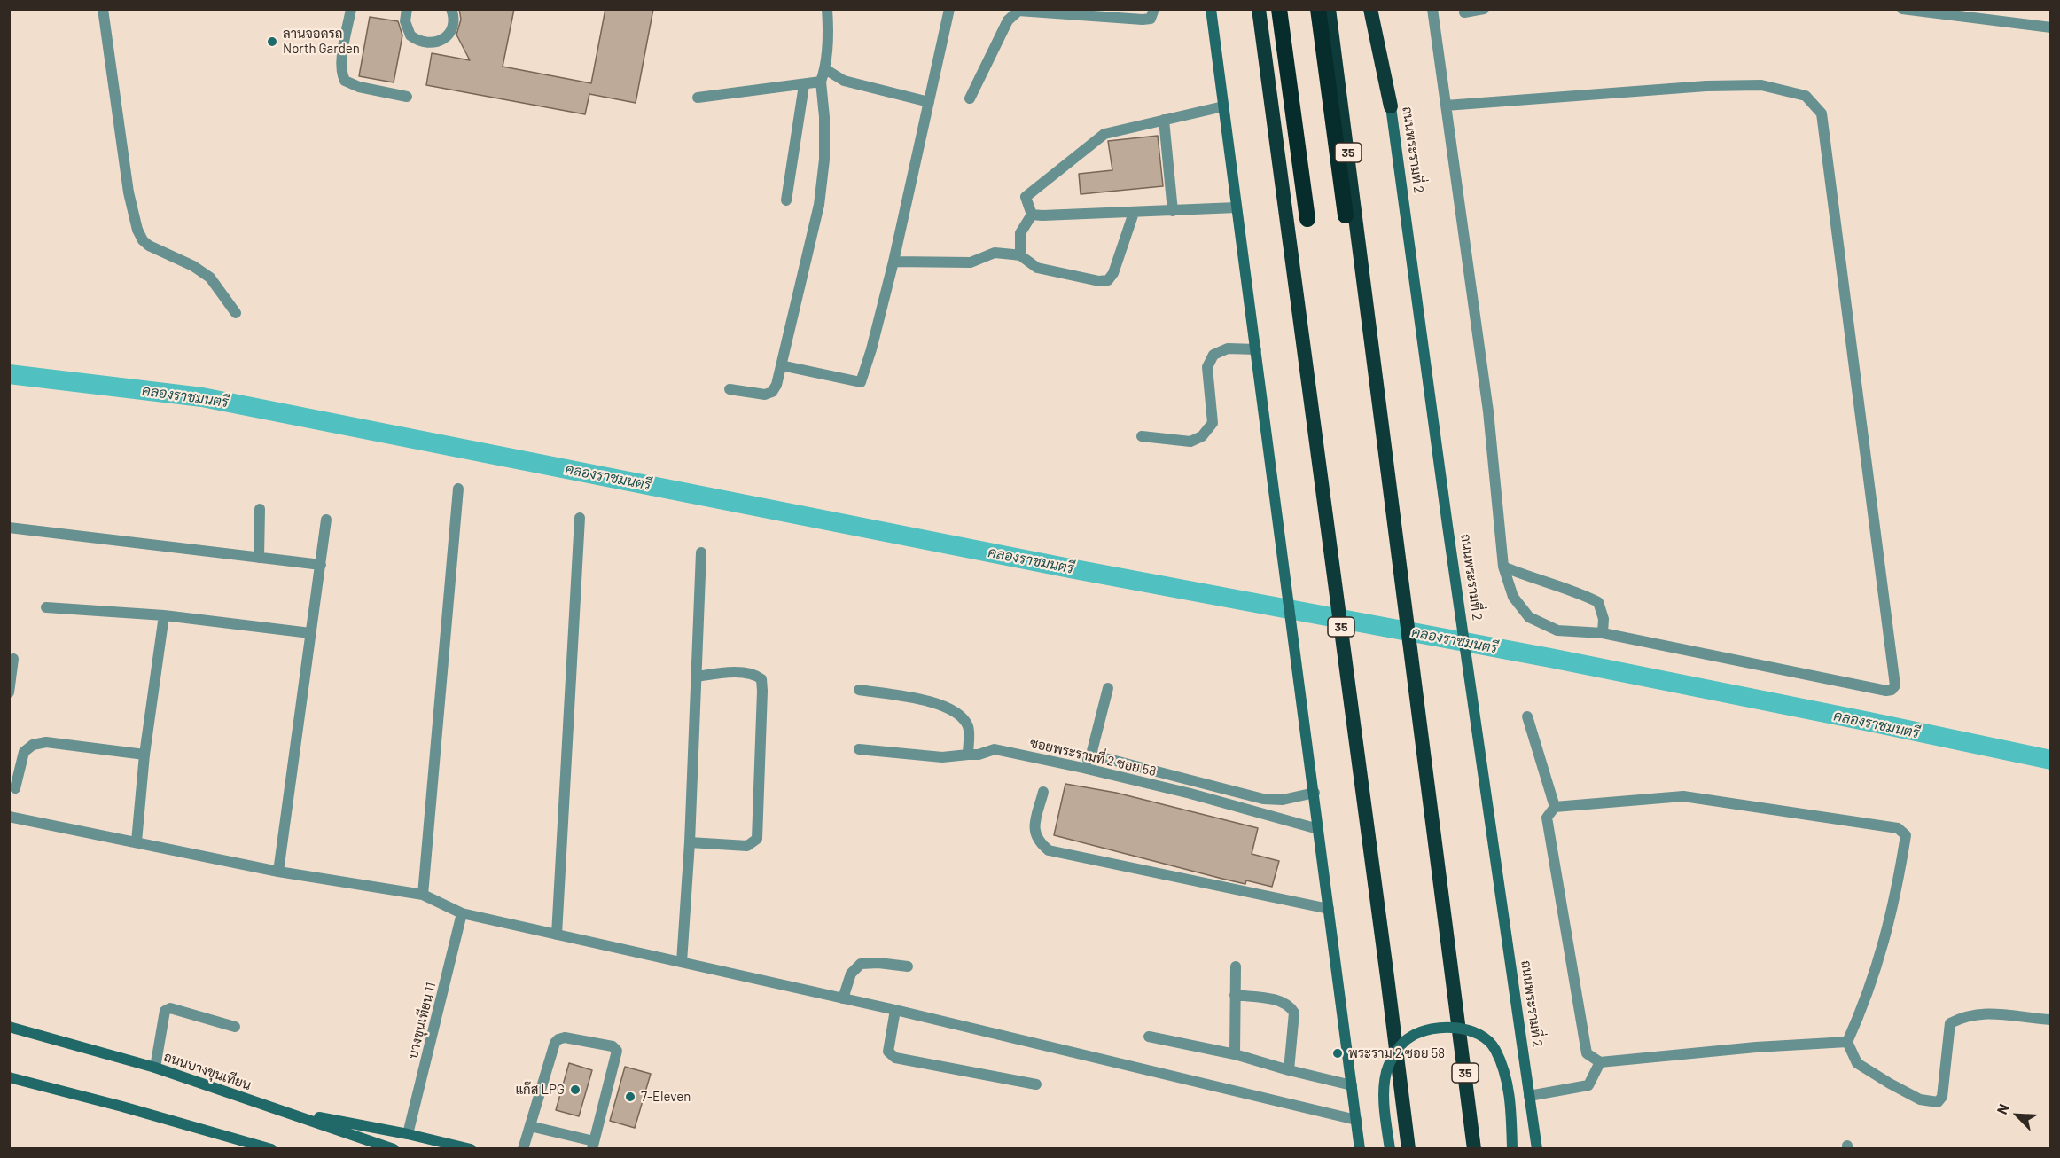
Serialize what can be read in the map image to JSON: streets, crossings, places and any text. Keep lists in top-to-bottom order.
{
  "streets": {
    "highway": ["35"],
    "main road": ["ถนนพระรามที่ 2", "ถนนบางขุนเทียน"],
    "street": ["ซอยพระรามที่ 2 ซอย 58", "บางขุนเทียน 11"]
  },
  "water": ["คลองราชมนตรี"],
  "places": [
    "ลานจอดรถ North Garden",
    "พระราม 2 ซอย 58",
    "แก๊ส LPG",
    "7-Eleven"
  ],
  "north": "top left"
}
